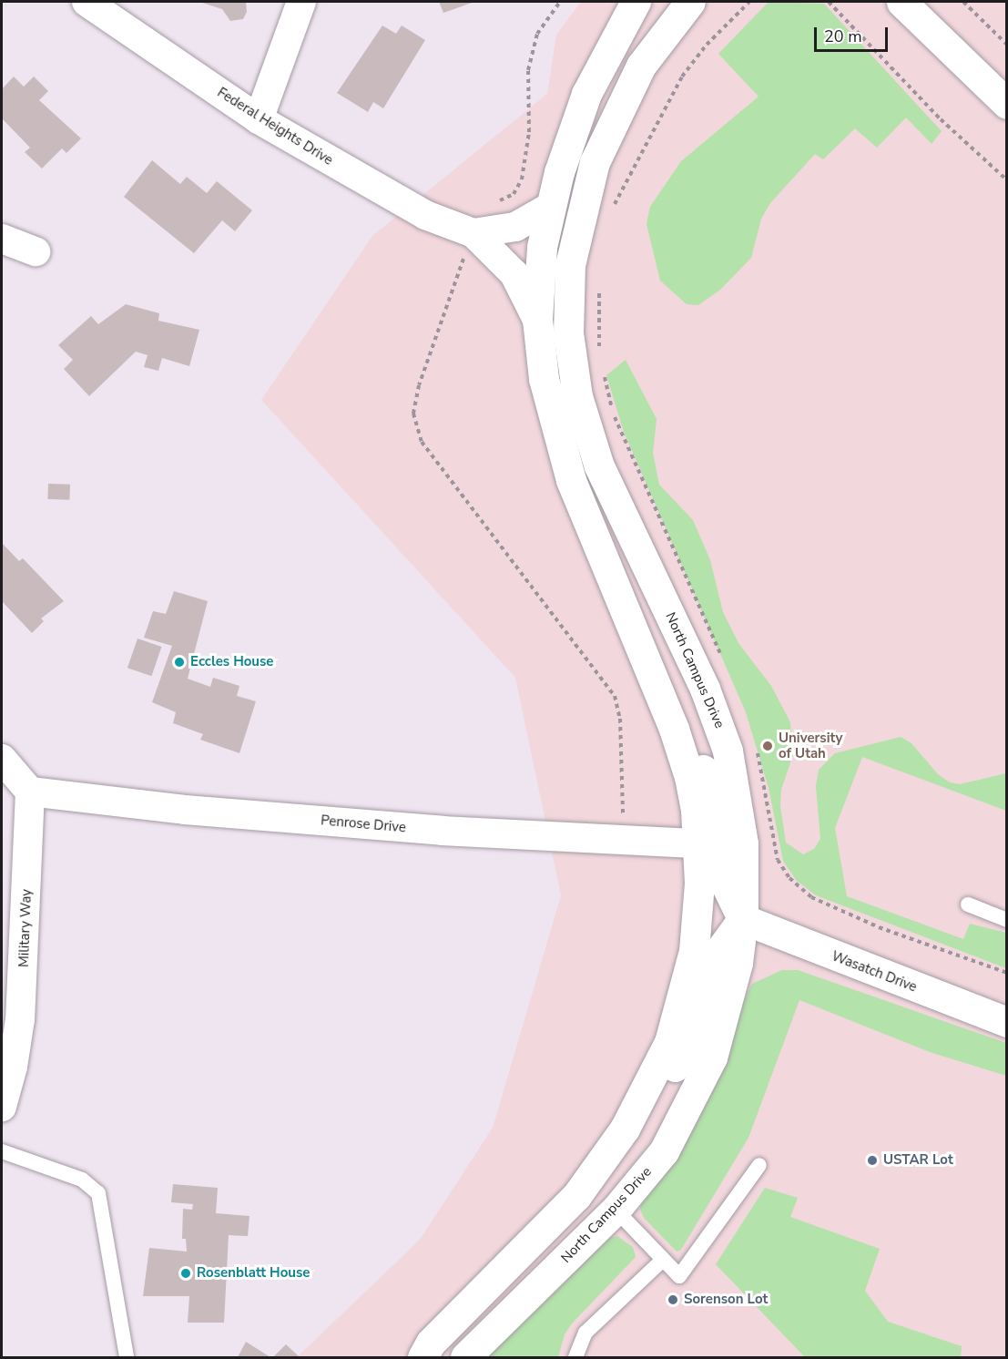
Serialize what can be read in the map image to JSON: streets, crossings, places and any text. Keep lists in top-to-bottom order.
{
  "streets": {
    "main road": ["North Campus Drive", "Wasatch Drive"],
    "street": ["Federal Heights Drive", "Penrose Drive", "Military Way"]
  },
  "crossings": [
    ["North Campus Drive", "Wasatch Drive"],
    ["Penrose Drive", "Military Way"]
  ],
  "places": [
    "Eccles House",
    "University of Utah",
    "USTAR Lot",
    "Rosenblatt House",
    "Sorenson Lot"
  ],
  "scale_bar": "20 m"
}
